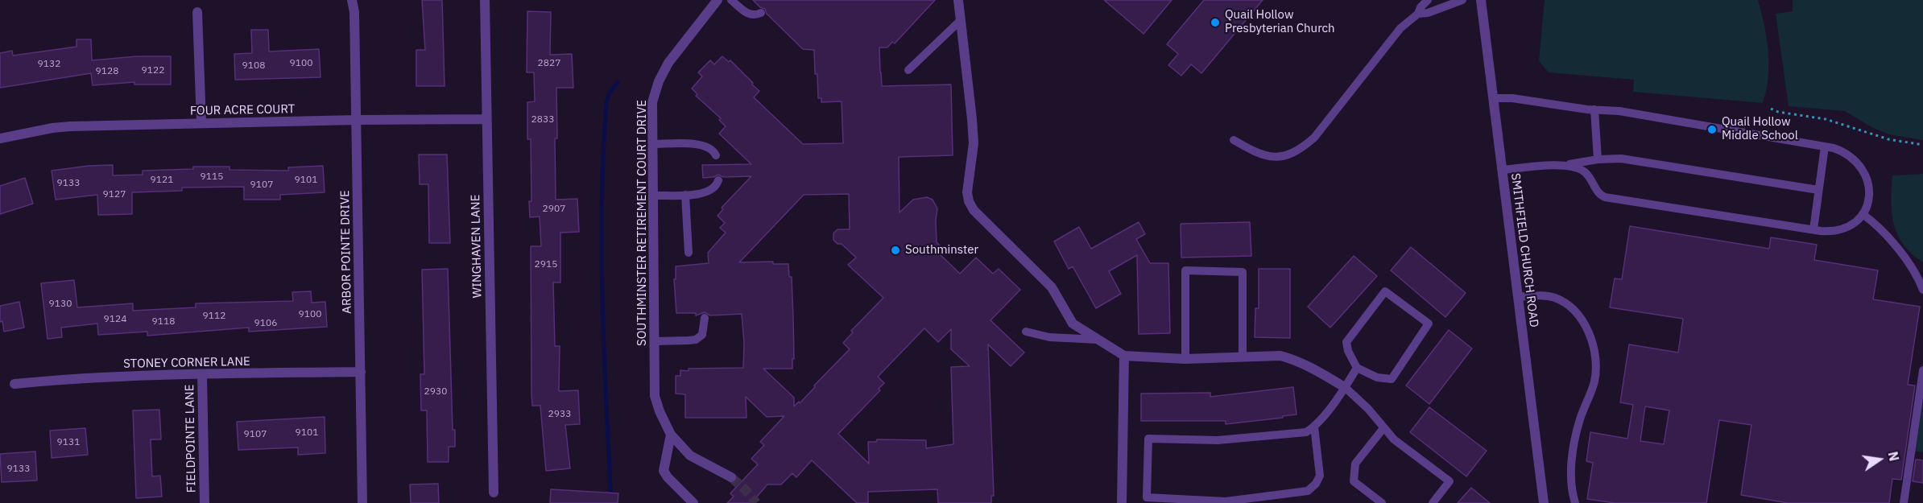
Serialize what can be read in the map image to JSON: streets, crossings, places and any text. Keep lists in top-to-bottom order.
{
  "streets": {
    "street": [
      "FOUR ACRE COURT",
      "SOUTHMINSTER RETIREMENT COURT DRIVE",
      "WINGHAVEN LANE",
      "SMITHFIELD CHURCH ROAD",
      "ARBOR POINTE DRIVE",
      "STONEY CORNER LANE",
      "FIELDPOINTE LANE"
    ]
  },
  "crossings": [
    ["FOUR ACRE COURT", "WINGHAVEN LANE"],
    ["FOUR ACRE COURT", "ARBOR POINTE DRIVE"],
    ["ARBOR POINTE DRIVE", "STONEY CORNER LANE"],
    ["STONEY CORNER LANE", "FIELDPOINTE LANE"]
  ],
  "places": ["Quail Hollow Presbyterian Church", "Quail Hollow Middle School", "Southminster"],
  "house_numbers": [
    "9100",
    "2827",
    "9132",
    "9108",
    "9122",
    "9128",
    "2833",
    "9115",
    "9121",
    "9101",
    "9133",
    "9107",
    "9127",
    "2907",
    "2915",
    "9130",
    "9100",
    "9112",
    "9124",
    "9118",
    "9106",
    "2930",
    "2933",
    "9101",
    "9107",
    "9131",
    "9133"
  ],
  "north": "right"
}
